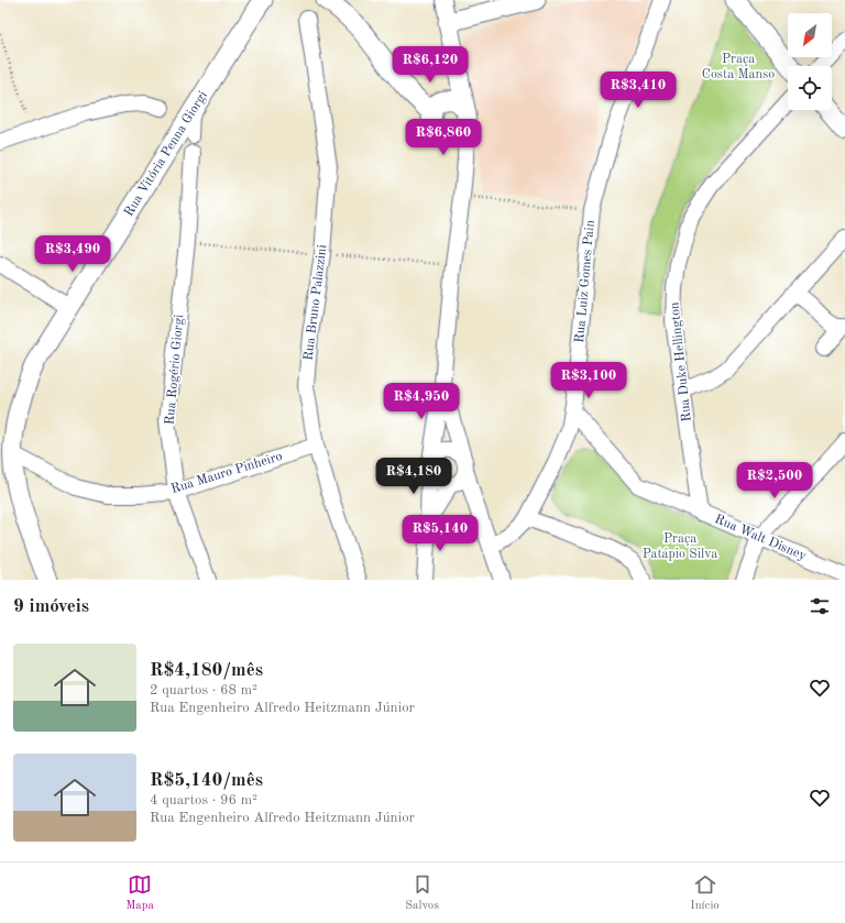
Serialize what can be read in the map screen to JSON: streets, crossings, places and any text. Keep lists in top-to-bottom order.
{
  "streets": {
    "street": [
      "Rua Vitória Penna Giorgi",
      "Rua Luiz Gomes Pain",
      "Rua Bruno Palazzini",
      "Rua Duke Hellington",
      "Rua Rogério Giorgi",
      "Rua Mauro Pinheiro",
      "Rua Walt Disney"
    ]
  },
  "crossings": [
    ["Rua Vitória Penna Giorgi", "Rua Mauro Pinheiro"],
    ["Rua Luiz Gomes Pain", "Rua Walt Disney"],
    ["Rua Bruno Palazzini", "Rua Mauro Pinheiro"],
    ["Rua Duke Hellington", "Rua Walt Disney"],
    ["Rua Rogério Giorgi", "Rua Mauro Pinheiro"]
  ],
  "parks": ["Praça Costa Manso", "Praça Patápio Silva"],
  "north": "bottom left",
  "page": {
    "price": [
      "R$6,120",
      "R$3,410",
      "R$6,860",
      "R$3,490",
      "R$3,100",
      "R$4,950",
      "R$4,180",
      "R$2,500",
      "R$5,140"
    ],
    "heading": "9 imóveis",
    "list": [
      {
        "name": "R$4,180/mês",
        "note": "2 quartos · 68 m² · Rua Engenheiro Alfredo Heitzmann Júnior"
      },
      {
        "name": "R$5,140/mês",
        "note": "4 quartos · 96 m² · Rua Engenheiro Alfredo Heitzmann Júnior"
      }
    ],
    "tabs": ["Mapa", "Salvos", "Início"]
  }
}
